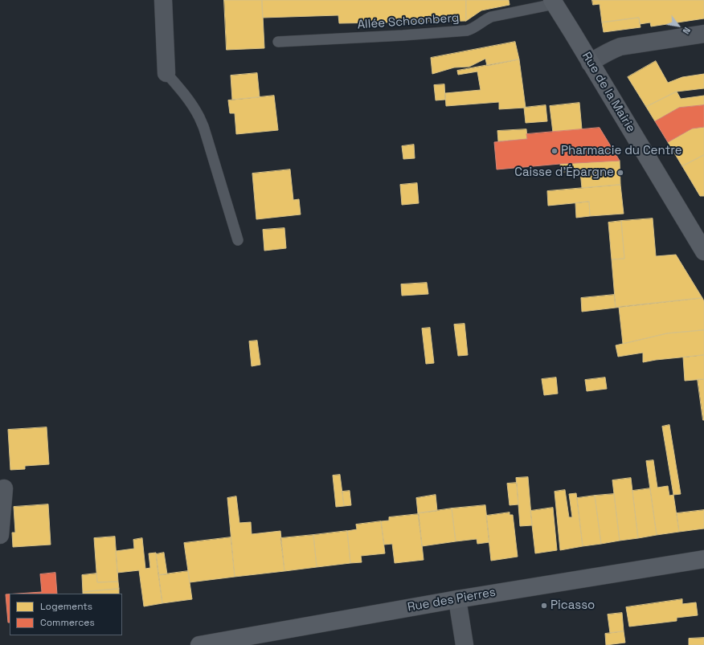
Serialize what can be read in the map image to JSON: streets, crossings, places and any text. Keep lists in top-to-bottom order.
{
  "streets": {
    "main road": ["Rue de la Mairie", "Rue des Pierres"],
    "lane": ["Allée Schoonberg"]
  },
  "crossings": [
    ["Allée Schoonberg", "Rue de la Mairie"]
  ],
  "places": ["Pharmacie du Centre", "Caisse d'Épargne", "Picasso"],
  "legend": ["Logements", "Commerces"],
  "north": "bottom right"
}
